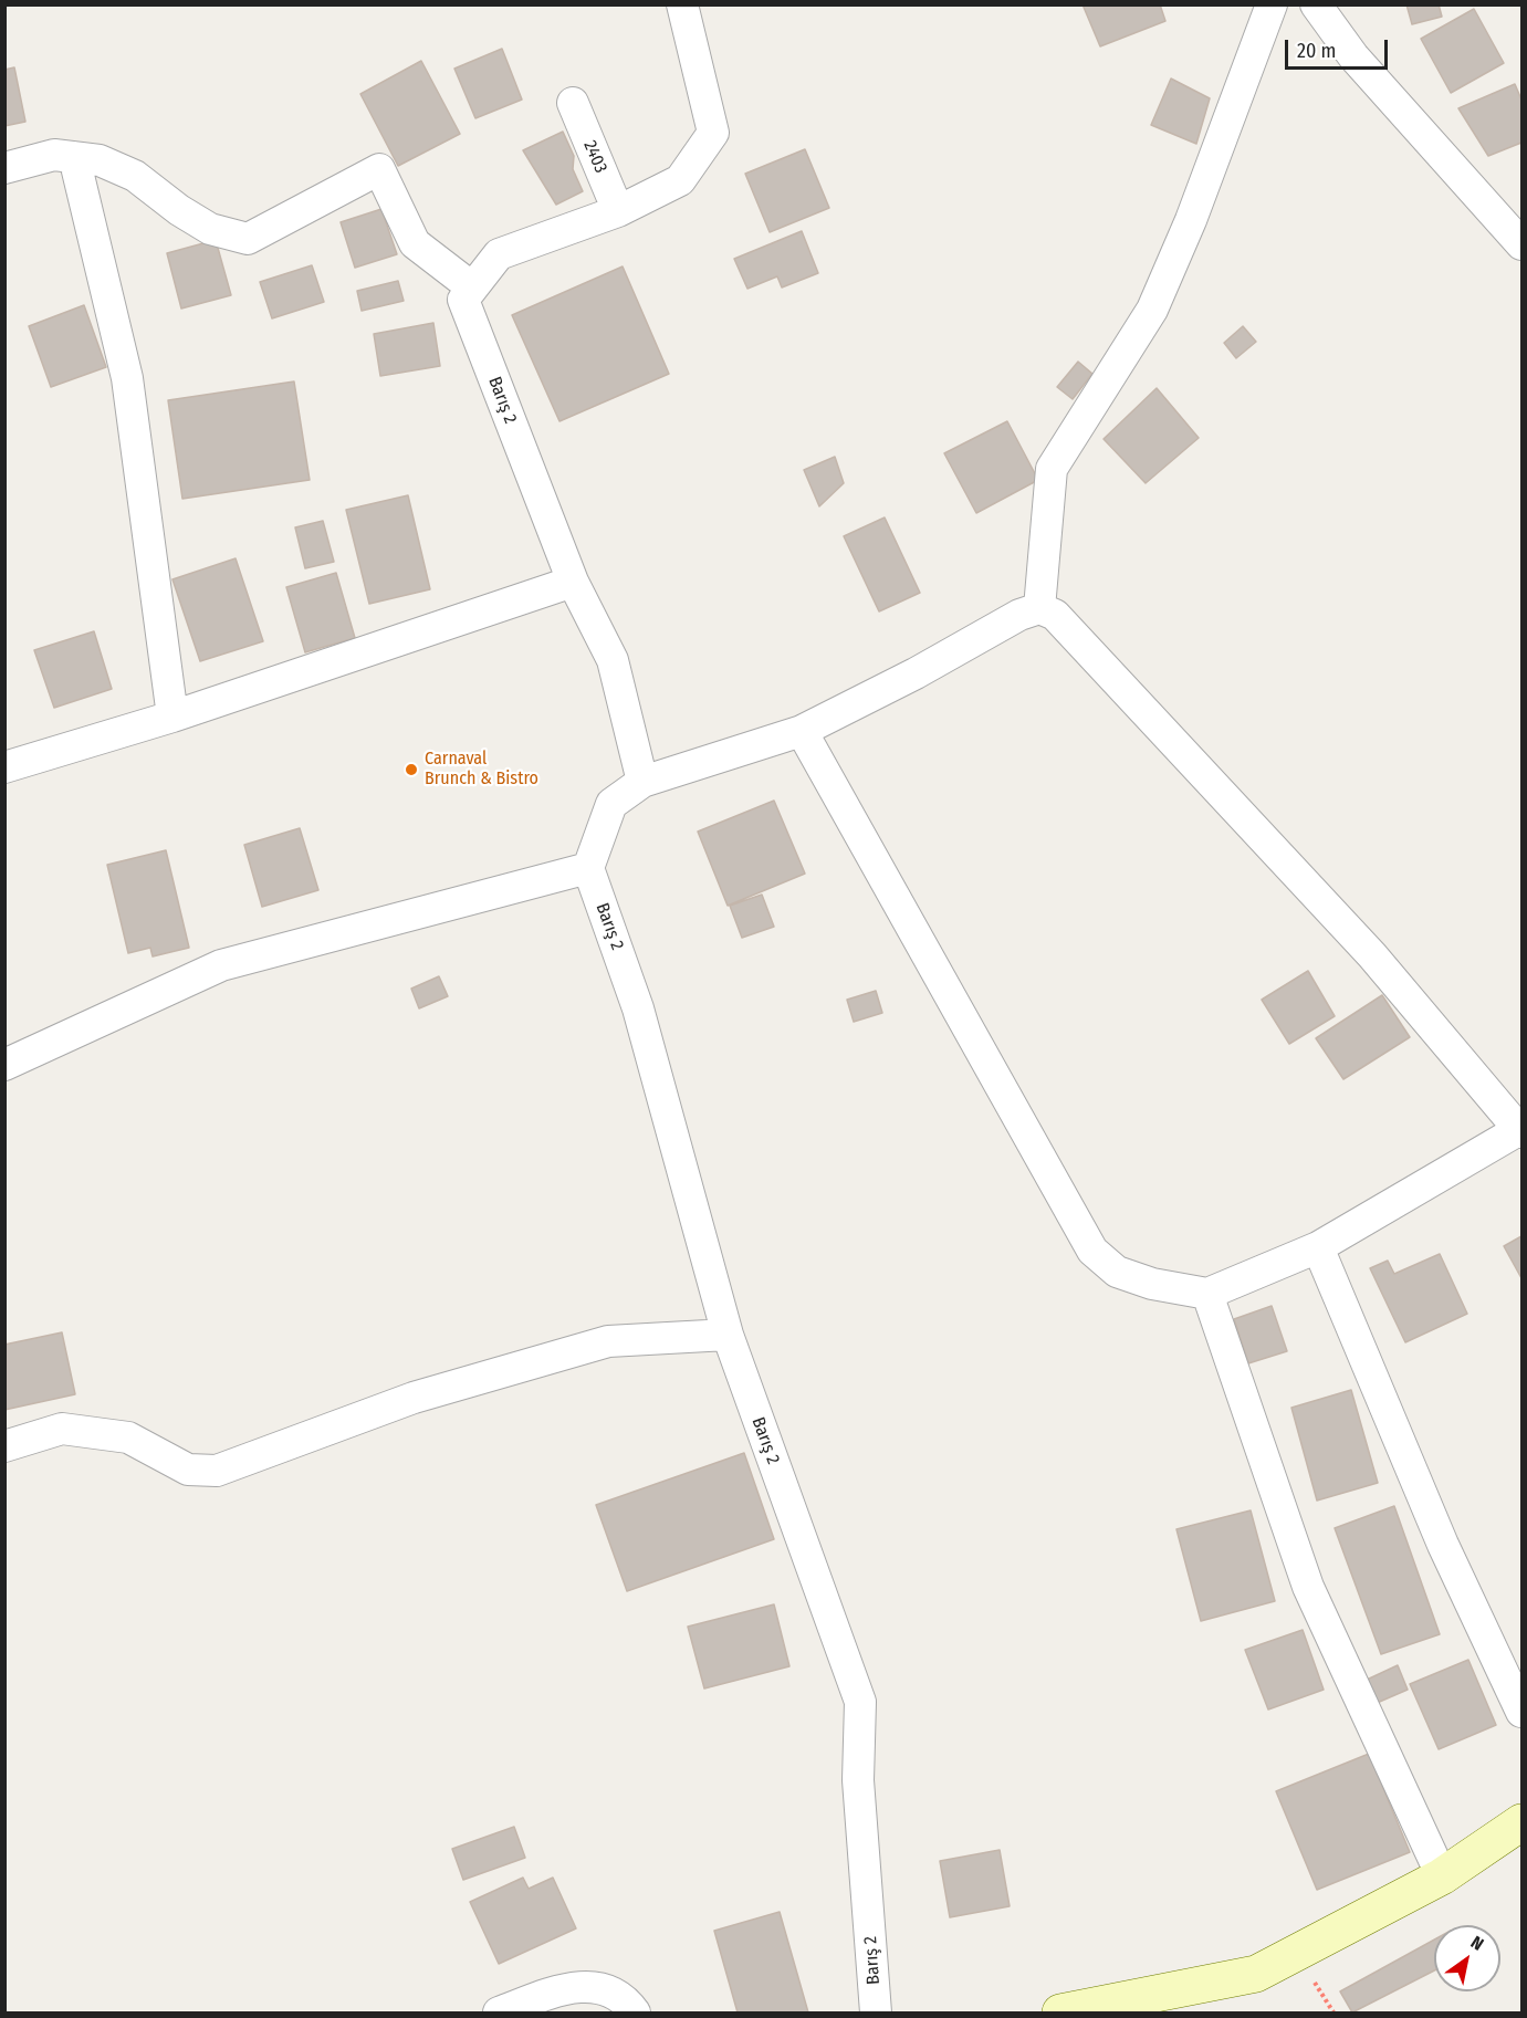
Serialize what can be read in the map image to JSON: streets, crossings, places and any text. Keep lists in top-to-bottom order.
{
  "streets": {
    "street": ["2403", "Barış 2"]
  },
  "places": ["Carnaval Brunch & Bistro"],
  "scale_bar": "20 m",
  "north": "top right"
}
